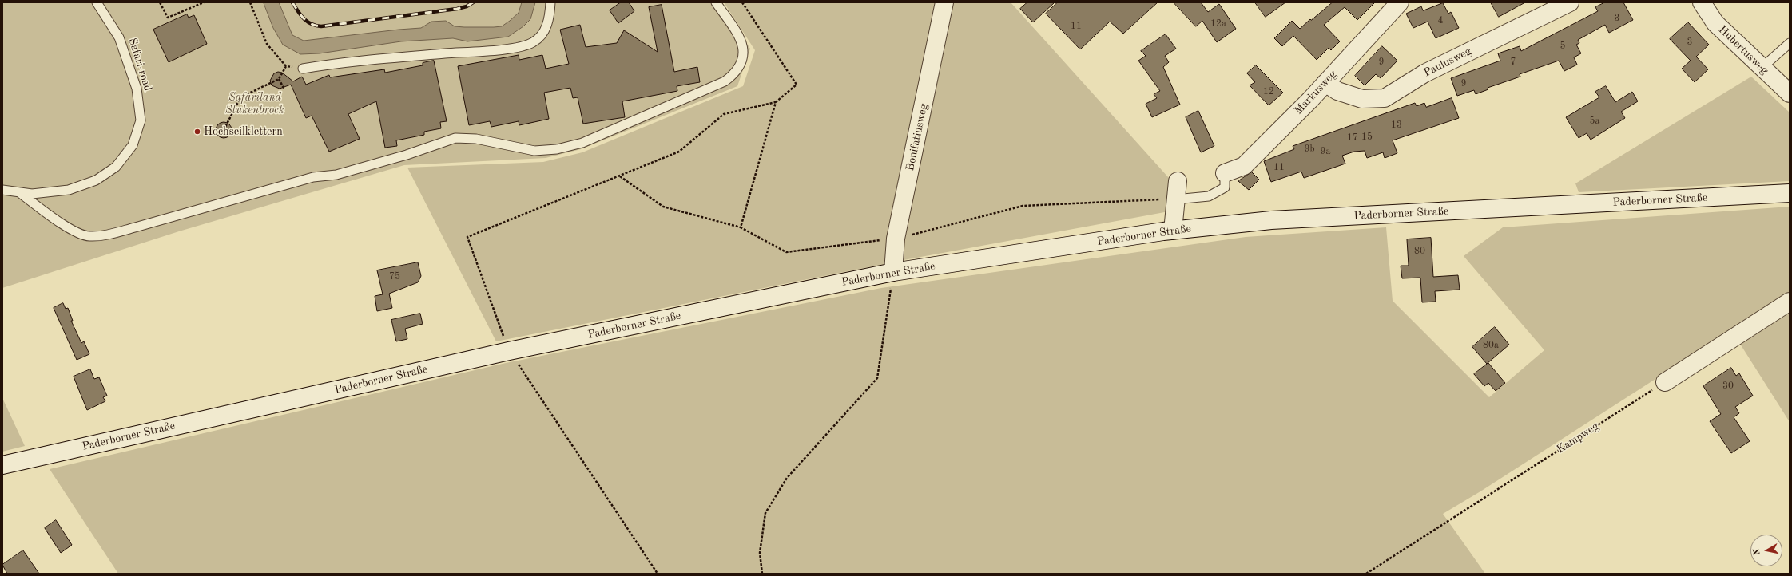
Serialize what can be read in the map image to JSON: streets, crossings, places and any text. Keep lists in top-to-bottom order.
{
  "streets": {
    "main road": [
      "Hubertusweg",
      "Paulusweg",
      "Markusweg",
      "Bonifatiusweg",
      "Paderborner Straße"
    ],
    "lane": ["Safari-road"],
    "path": ["Kampweg"]
  },
  "crossings": [
    ["Paulusweg", "Markusweg"],
    ["Bonifatiusweg", "Paderborner Straße"]
  ],
  "parks": ["Safariland Stukenbrock"],
  "places": ["Hochseilklettern"],
  "house_numbers": [
    "3",
    "4",
    "12a",
    "11",
    "3",
    "5",
    "9",
    "7",
    "9",
    "12",
    "5a",
    "13",
    "15",
    "17",
    "9b",
    "9a",
    "11",
    "80",
    "75",
    "80a",
    "30"
  ],
  "north": "left"
}
